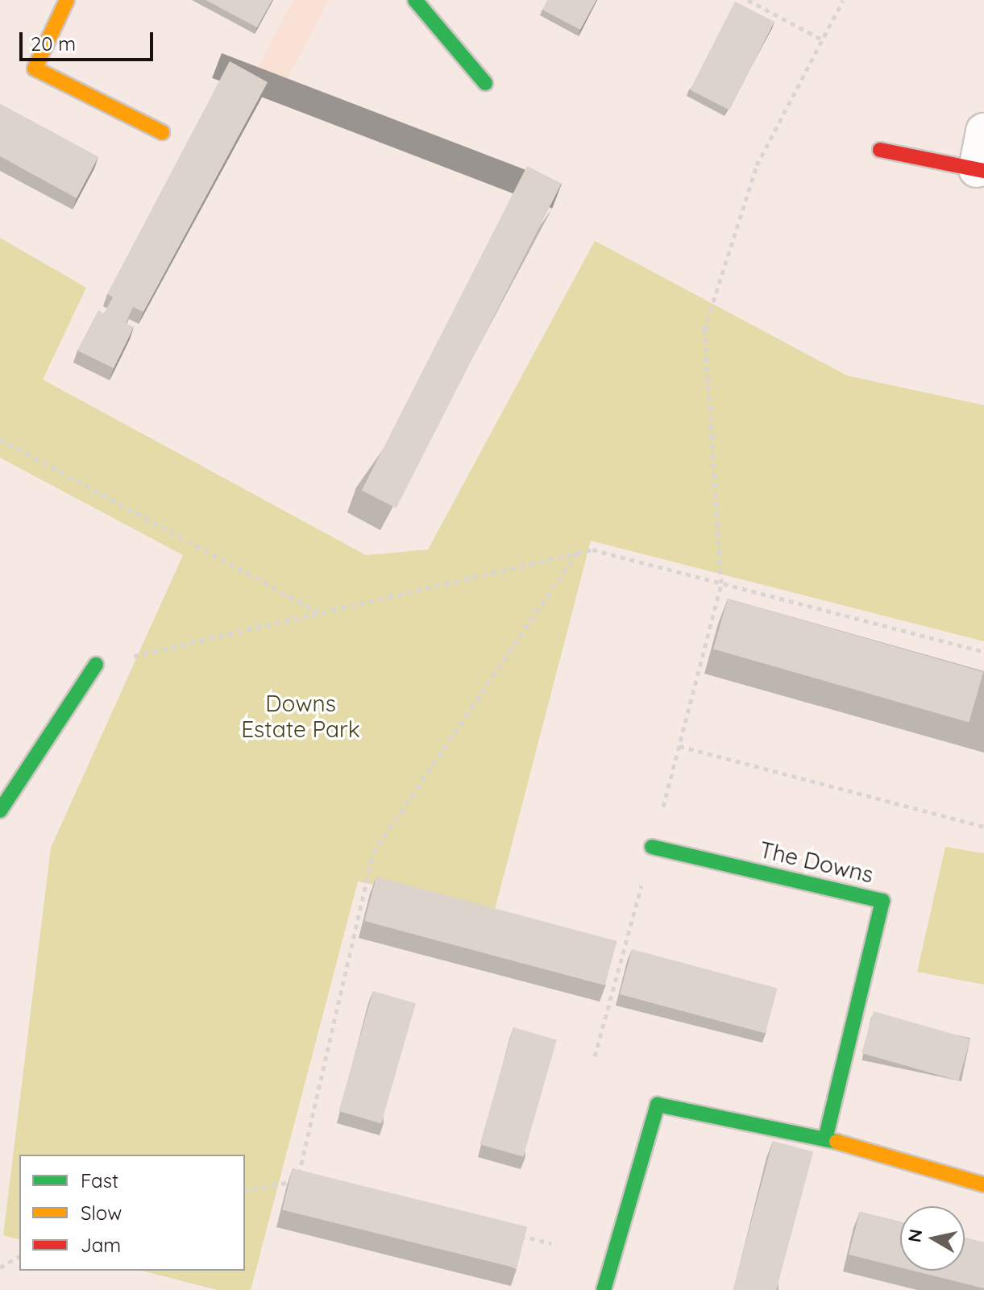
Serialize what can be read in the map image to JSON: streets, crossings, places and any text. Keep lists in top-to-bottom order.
{
  "streets": {
    "street": ["The Downs"]
  },
  "parks": ["Downs Estate Park"],
  "legend": ["Fast", "Slow", "Jam"],
  "scale_bar": "20 m",
  "north": "left"
}
